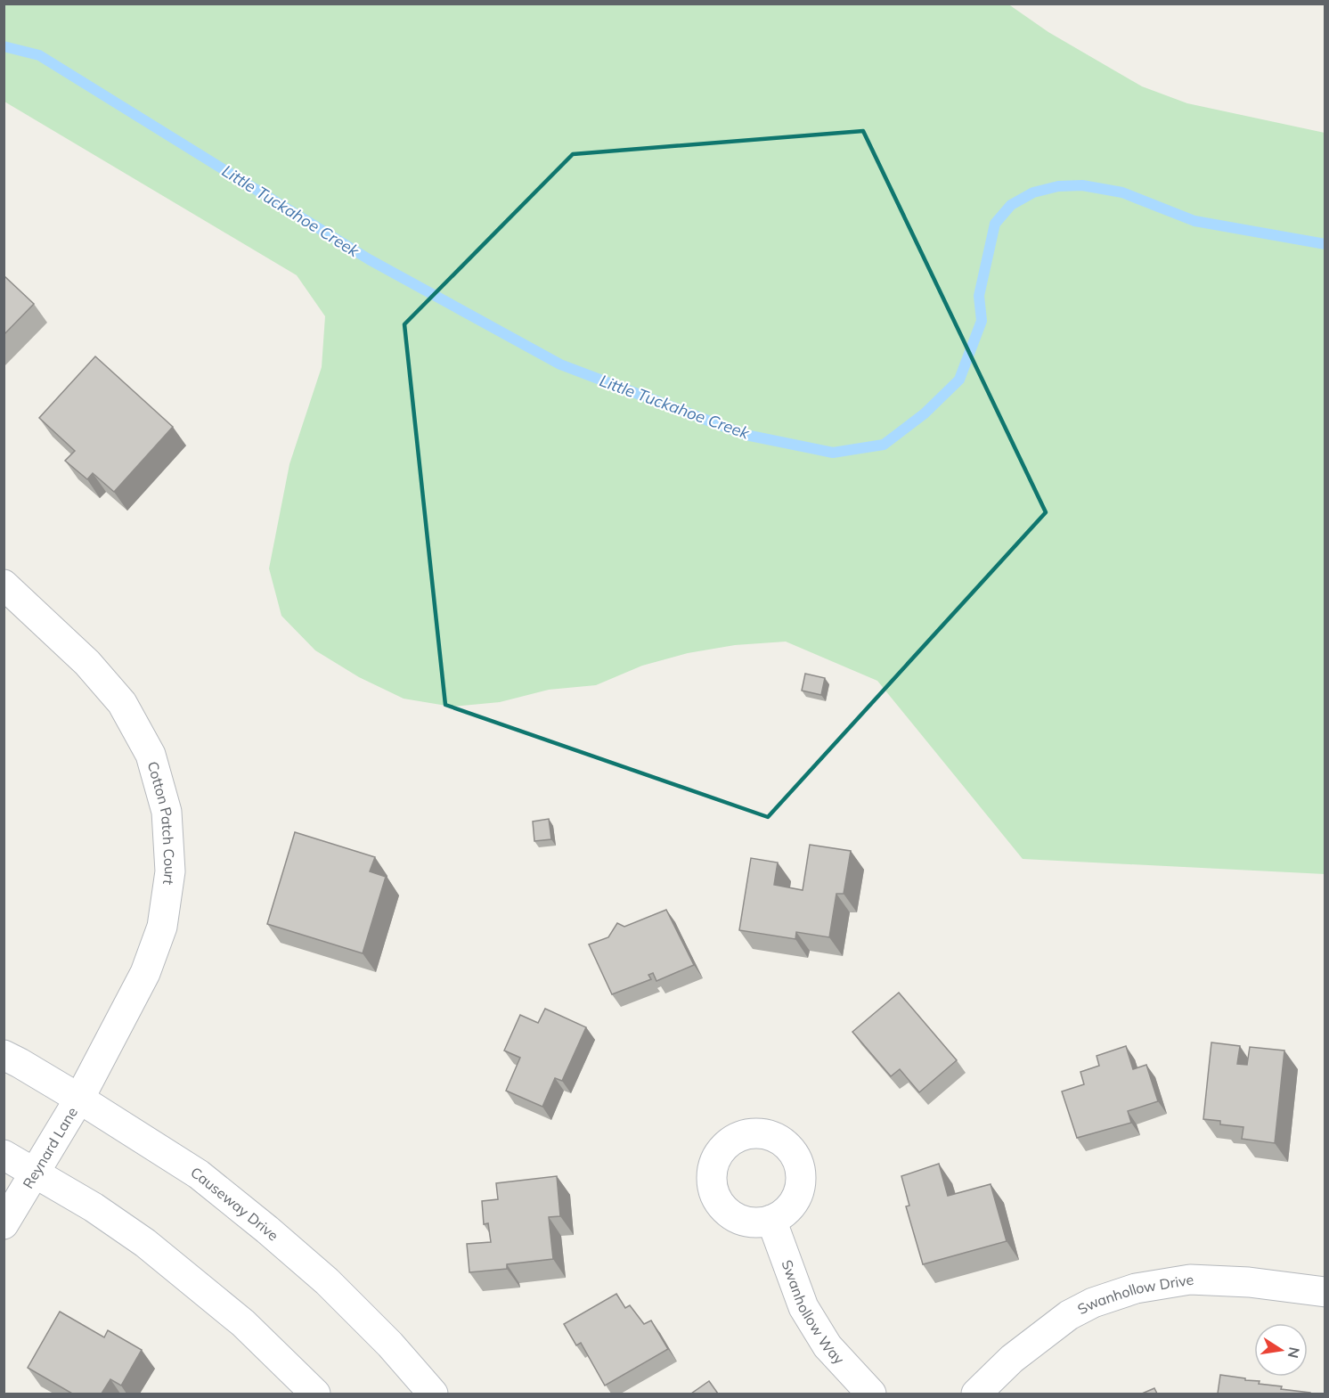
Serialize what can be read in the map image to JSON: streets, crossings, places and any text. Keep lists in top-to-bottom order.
{
  "streets": {
    "street": [
      "Cotton Patch Court",
      "Reynard Lane",
      "Causeway Drive",
      "Swanhollow Drive",
      "Swanhollow Way"
    ]
  },
  "crossings": [
    ["Cotton Patch Court", "Reynard Lane"],
    ["Cotton Patch Court", "Causeway Drive"],
    ["Reynard Lane", "Causeway Drive"]
  ],
  "water": ["Little Tuckahoe Creek"],
  "north": "right"
}
